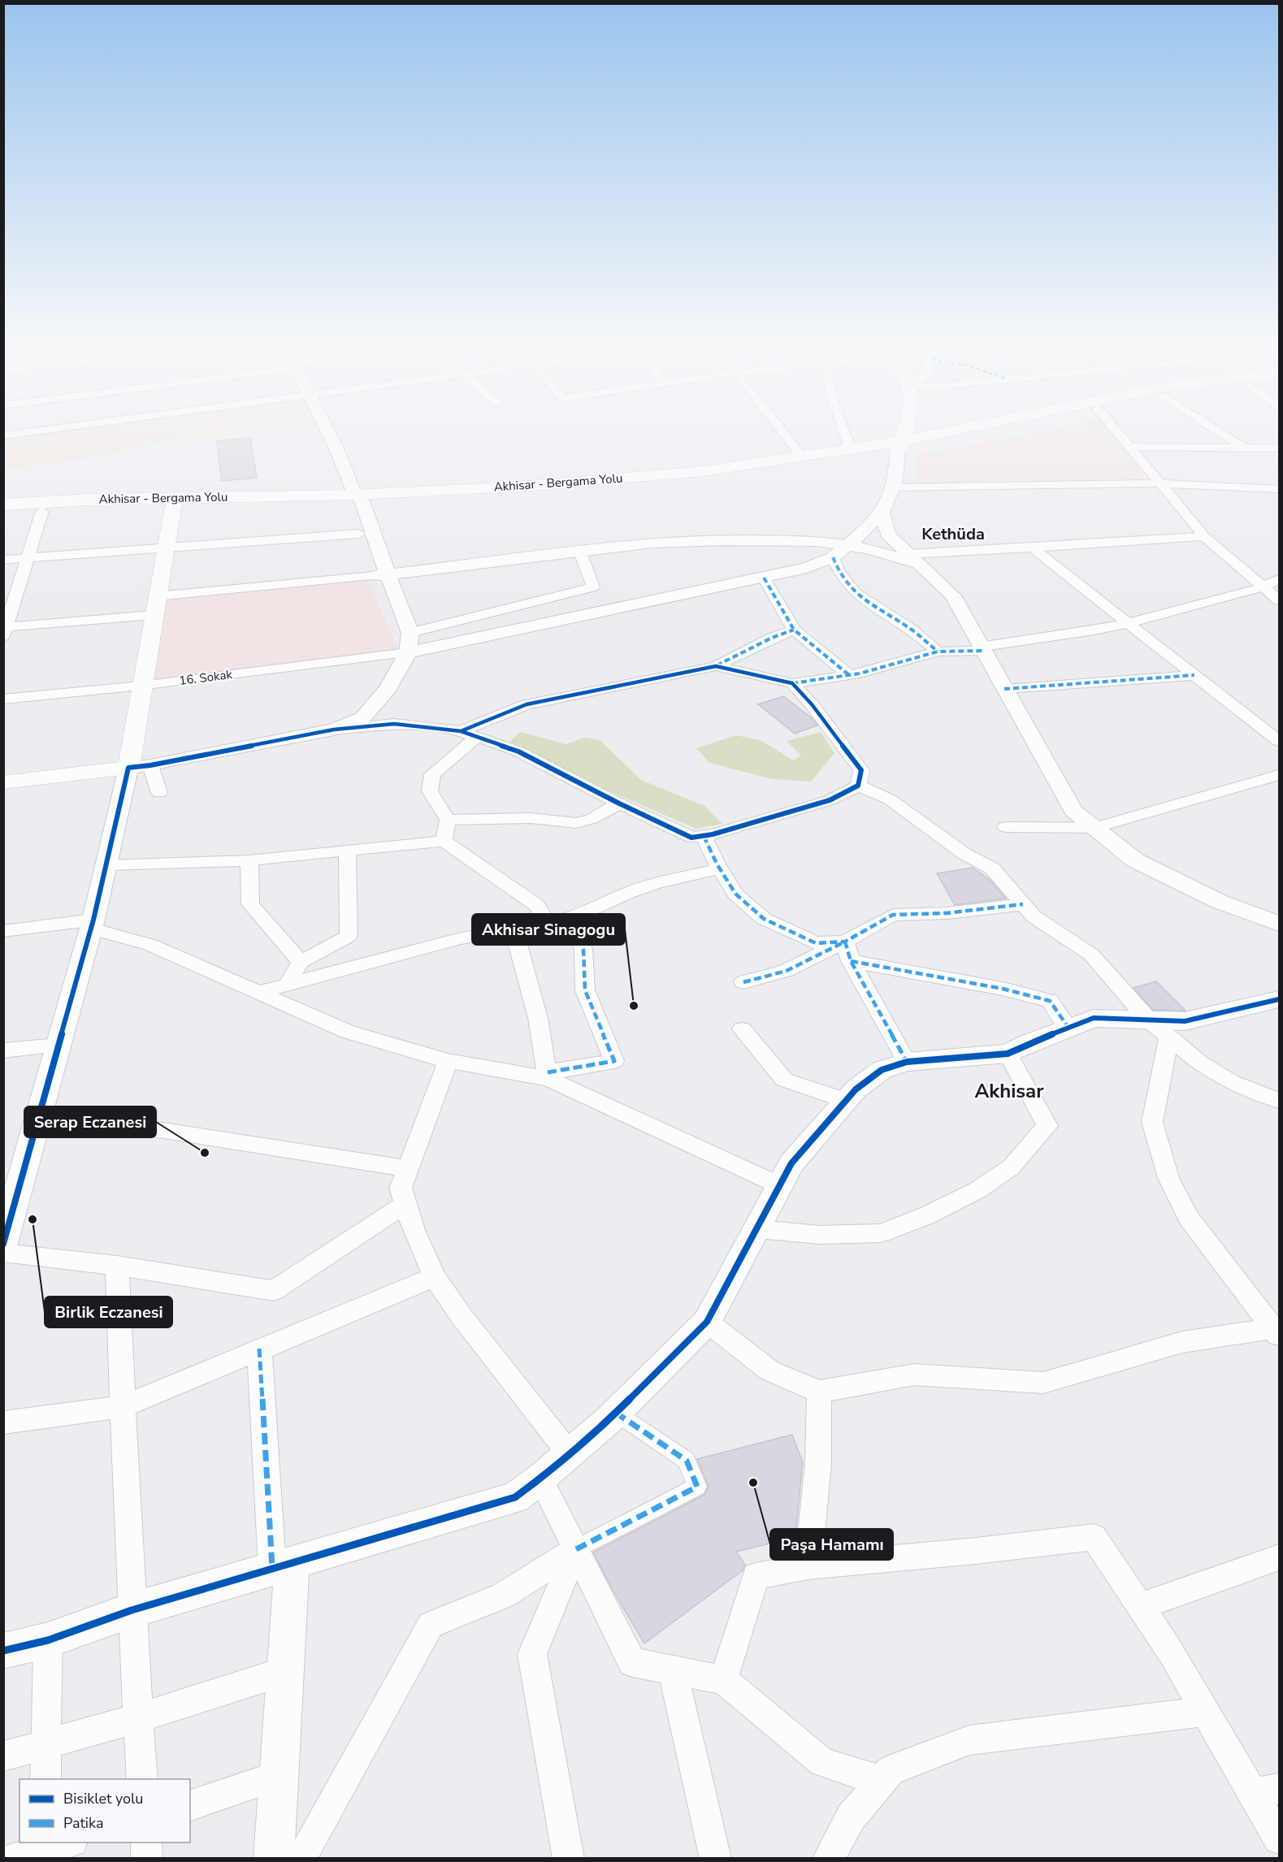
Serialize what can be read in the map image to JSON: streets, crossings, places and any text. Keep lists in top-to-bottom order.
{
  "streets": {
    "main road": ["Akhisar - Bergama Yolu"],
    "street": ["16. Sokak"]
  },
  "districts": ["Kethüda", "Akhisar"],
  "places": [
    "Akhisar Sinagogu",
    "Serap Eczanesi",
    "Birlik Eczanesi",
    "Paşa Hamamı"
  ],
  "legend": ["Bisiklet yolu", "Patika"]
}
